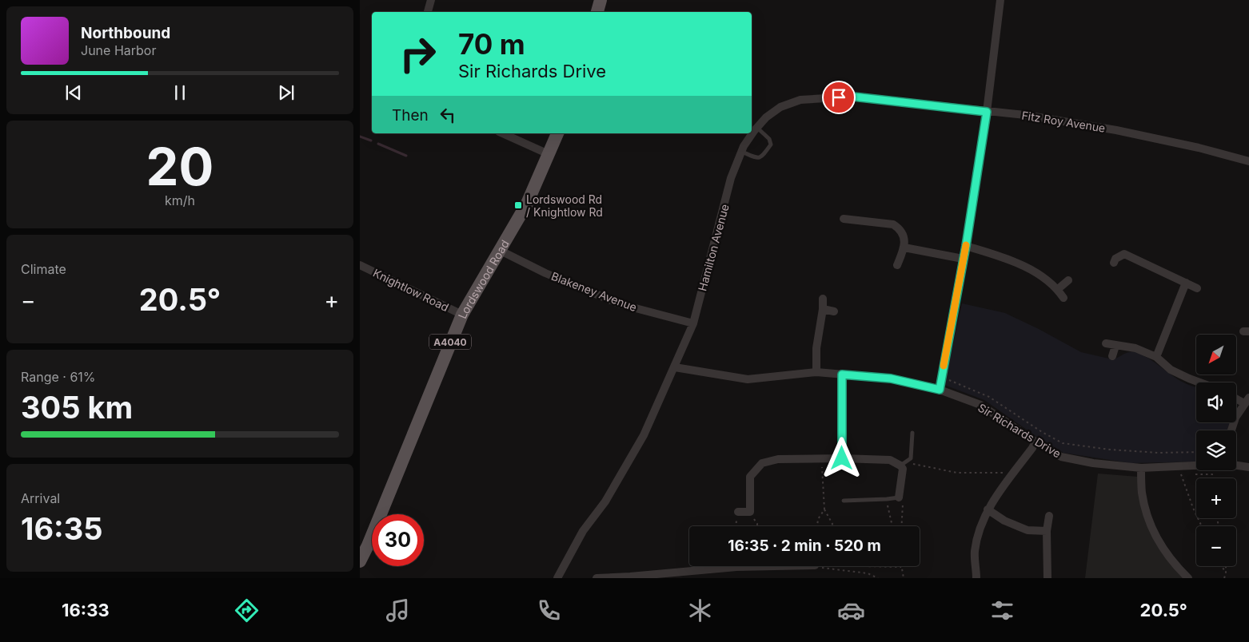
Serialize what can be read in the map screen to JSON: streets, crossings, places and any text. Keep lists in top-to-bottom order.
{
  "streets": {
    "main road": ["Lordswood Road", "A4040"],
    "street": [
      "Fitz Roy Avenue",
      "Hamilton Avenue",
      "Knightlow Road",
      "Blakeney Avenue",
      "Sir Richards Drive"
    ]
  },
  "crossings": [
    ["Fitz Roy Avenue", "Hamilton Avenue"],
    ["Hamilton Avenue", "Blakeney Avenue"],
    ["Hamilton Avenue", "Sir Richards Drive"],
    ["Lordswood Road", "Knightlow Road"],
    ["Lordswood Road", "Blakeney Avenue"]
  ],
  "places": {
    "transit": ["Lordswood Rd / Knightlow Rd"]
  },
  "north": "bottom left",
  "page": {
    "turn": ["70 m", "Sir Richards Drive"],
    "song": ["Northbound", "June Harbor"],
    "then": "Then",
    "tile": [
      ["20", "km/h"],
      "Climate",
      ["Range · 61%", "305 km"],
      ["Arrival", "16:35"]
    ],
    "heat": ["−", "20.5°", "+"],
    "map_buttons": ["+", "−"],
    "limit": "30",
    "trip": "16:35 · 2 min · 520 m",
    "tabs": ["16:33", "20.5°"]
  }
}
